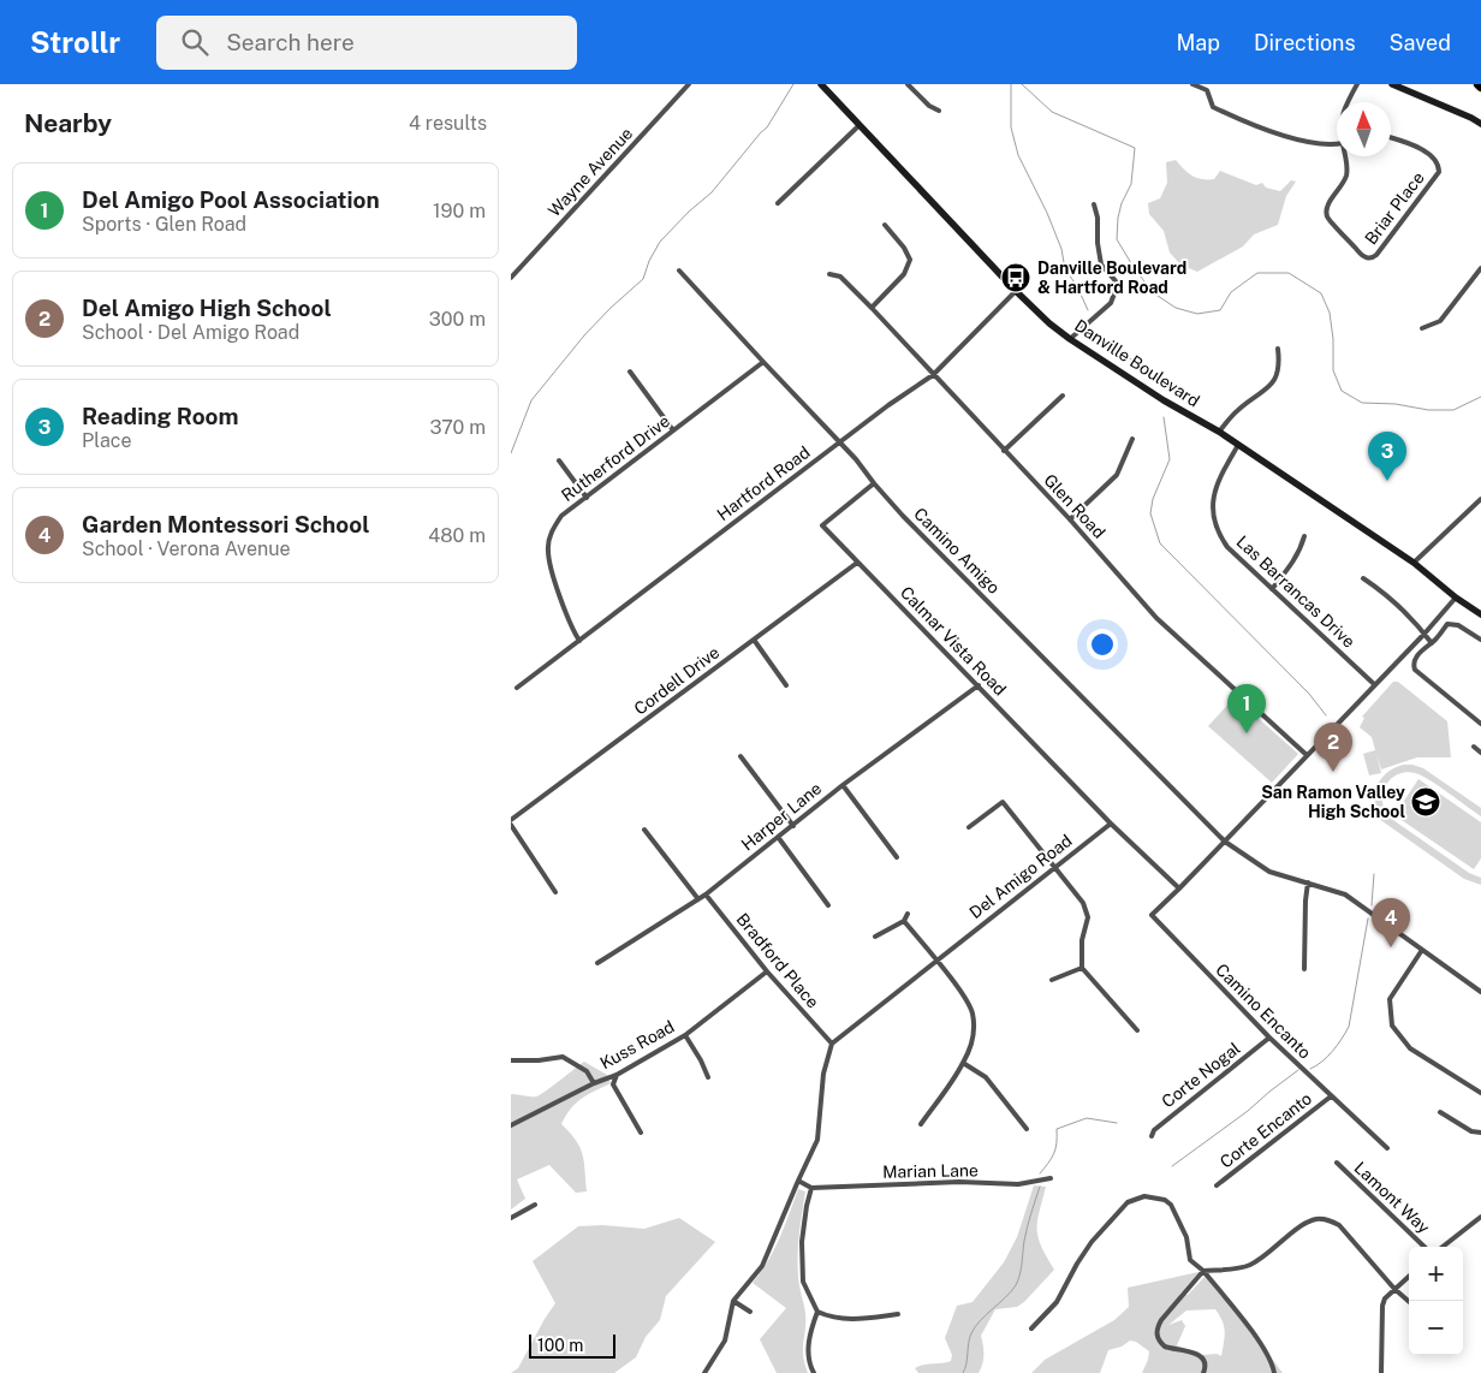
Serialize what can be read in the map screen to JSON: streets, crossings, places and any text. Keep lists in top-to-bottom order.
{
  "streets": {
    "main road": ["Danville Boulevard"],
    "street": [
      "Wayne Avenue",
      "Briar Place",
      "Rutherford Drive",
      "Hartford Road",
      "Glen Road",
      "Camino Amigo",
      "Las Barrancas Drive",
      "Calmar Vista Road",
      "Cordell Drive",
      "Harper Lane",
      "Del Amigo Road",
      "Bradford Place",
      "Camino Encanto",
      "Kuss Road",
      "Corte Nogal",
      "Corte Encanto",
      "Marian Lane",
      "Lamont Way"
    ]
  },
  "crossings": [
    ["Danville Boulevard", "Hartford Road"],
    ["Danville Boulevard", "Las Barrancas Drive"],
    ["Rutherford Drive", "Hartford Road"],
    ["Rutherford Drive", "Camino Amigo"],
    ["Hartford Road", "Glen Road"],
    ["Hartford Road", "Camino Amigo"],
    ["Camino Amigo", "Calmar Vista Road"],
    ["Calmar Vista Road", "Cordell Drive"],
    ["Calmar Vista Road", "Harper Lane"],
    ["Calmar Vista Road", "Del Amigo Road"],
    ["Harper Lane", "Bradford Place"],
    ["Del Amigo Road", "Bradford Place"],
    ["Bradford Place", "Kuss Road"],
    ["Camino Encanto", "Corte Nogal"],
    ["Camino Encanto", "Corte Encanto"]
  ],
  "places": {
    "bus stop": ["Danville Boulevard & Hartford Road"],
    "school or university": ["San Ramon Valley High School"]
  },
  "scale_bar": "100 m",
  "north": "top",
  "page": {
    "header": "Strollr",
    "search": "Search here",
    "nav": ["Map", "Directions", "Saved"],
    "heading": ["Nearby", "4 results"],
    "list": [
      {
        "mark": "1",
        "name": "Del Amigo Pool Association",
        "note": "Sports · Glen Road",
        "value": "190 m"
      },
      {
        "mark": "2",
        "name": "Del Amigo High School",
        "note": "School · Del Amigo Road",
        "value": "300 m"
      },
      {
        "mark": "3",
        "name": "Reading Room",
        "note": "Place",
        "value": "370 m"
      },
      {
        "mark": "4",
        "name": "Garden Montessori School",
        "note": "School · Verona Avenue",
        "value": "480 m"
      }
    ],
    "pins": [
      "3",
      "1",
      "2",
      "4"
    ],
    "map_buttons": ["+", "−"],
    "scale": "100 m"
  }
}
